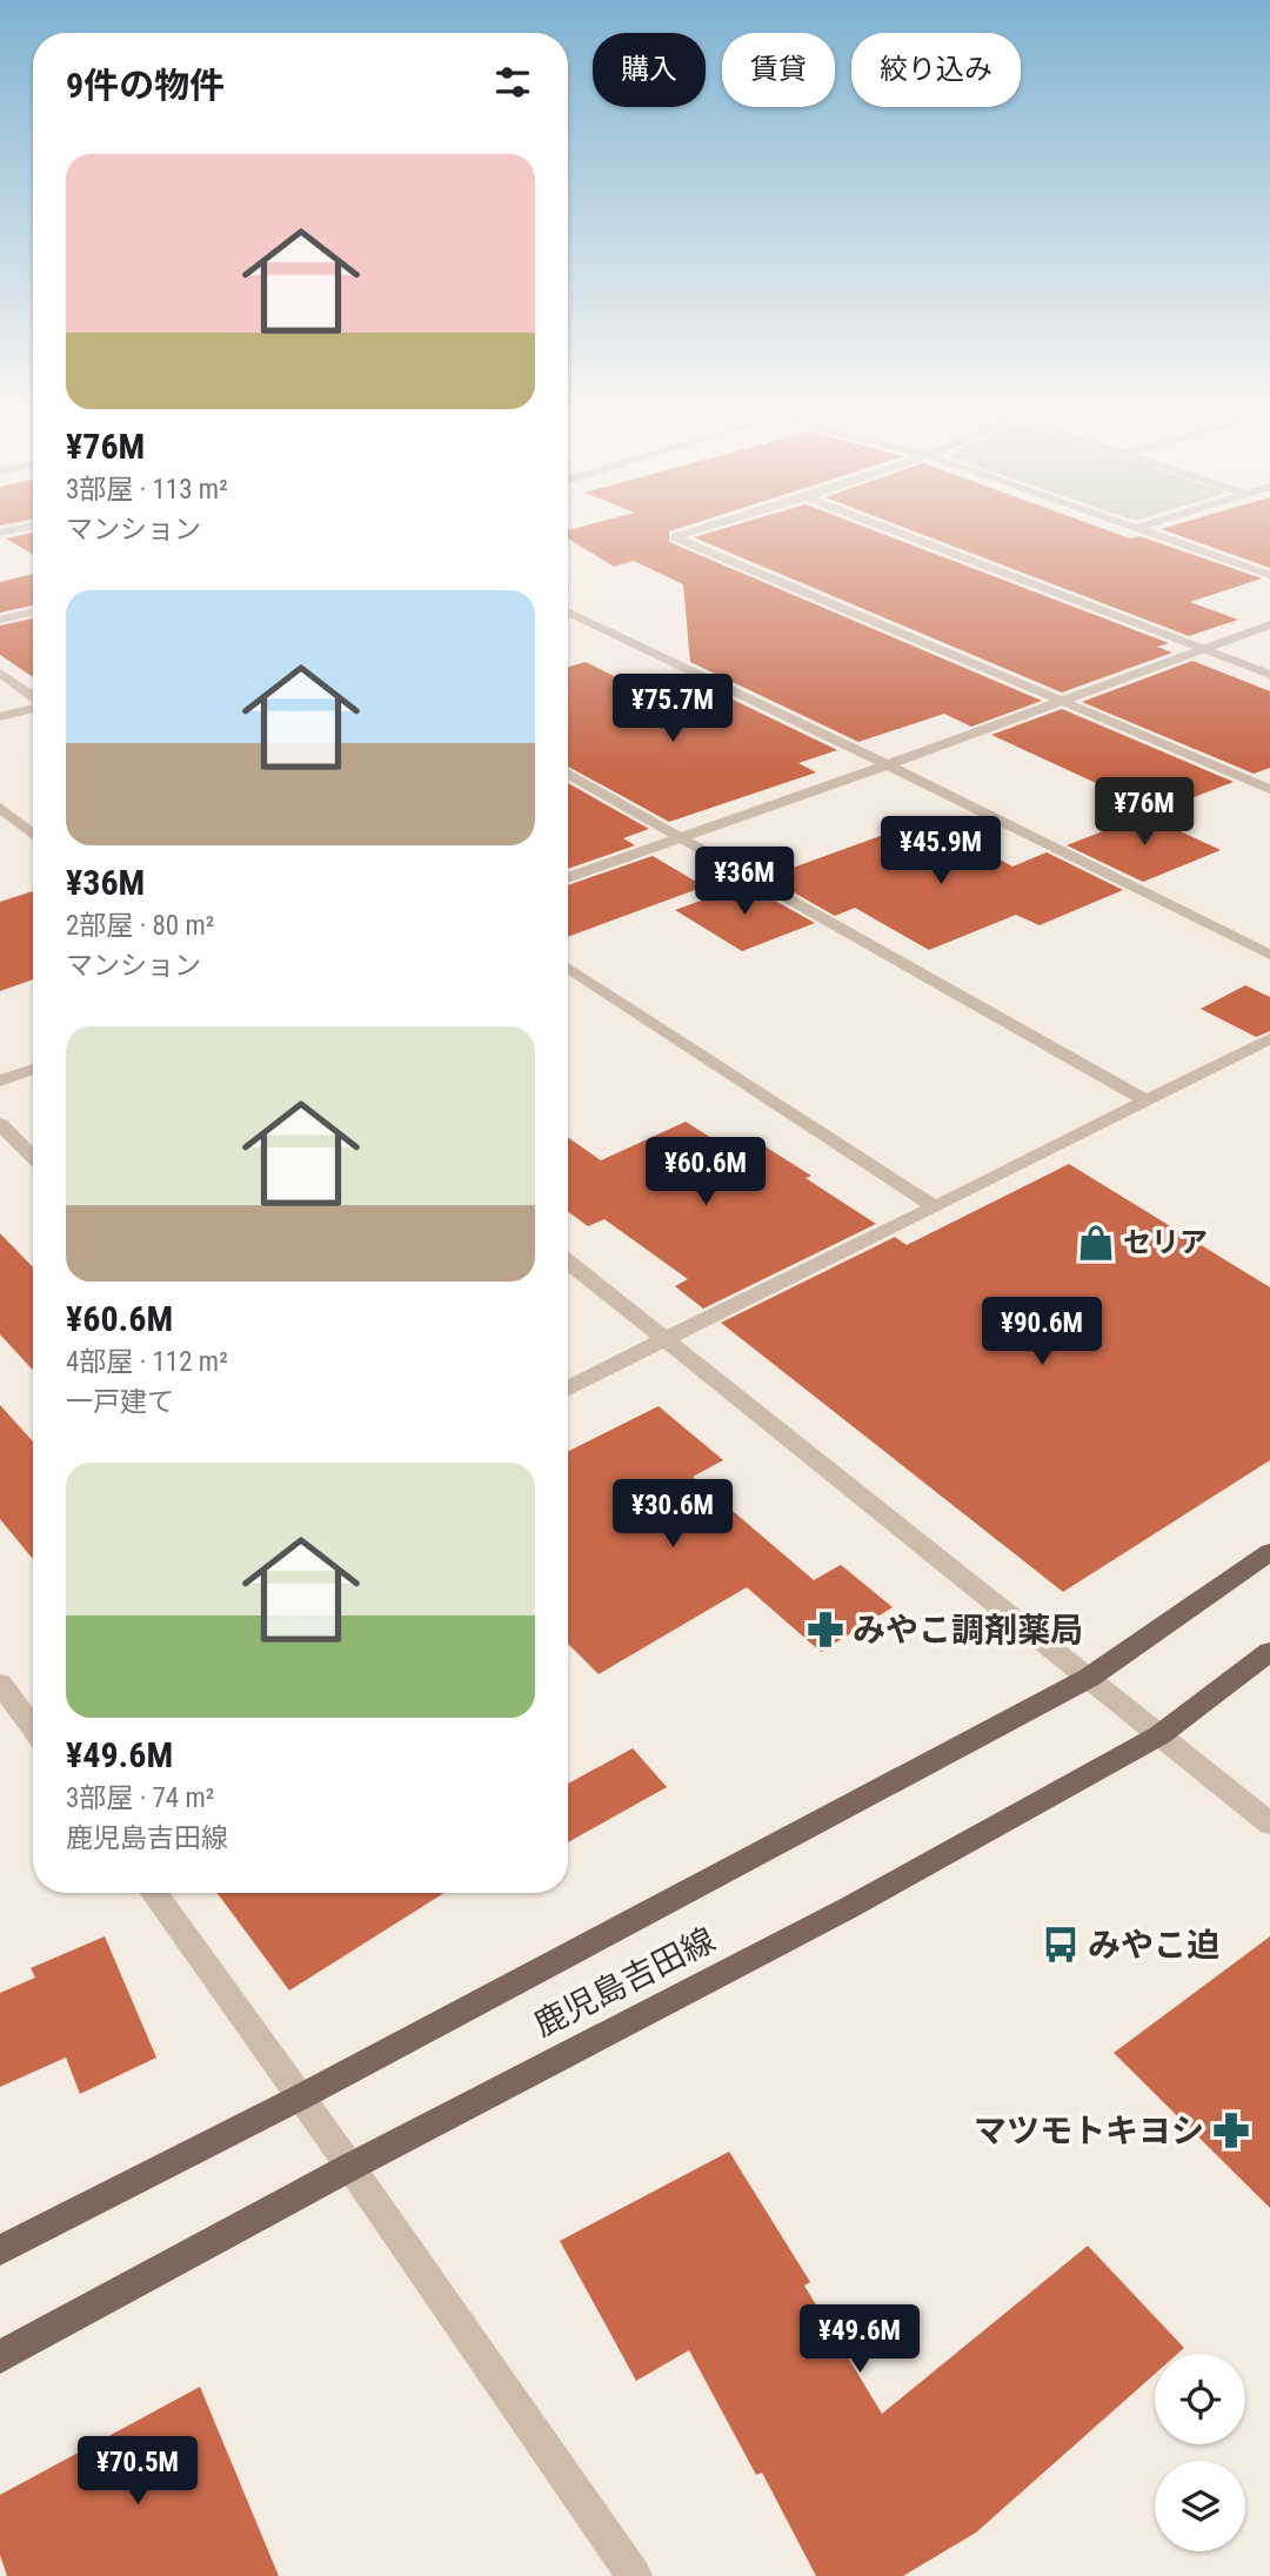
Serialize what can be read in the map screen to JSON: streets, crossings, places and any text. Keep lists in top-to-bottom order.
{
  "streets": {
    "main road": ["鹿児島吉田線"]
  },
  "places": {
    "shop": ["セリア"],
    "pharmacy": ["みやこ調剤薬局", "マツモトキヨシ"],
    "bus stop": ["みやこ迫"]
  },
  "page": {
    "chip": ["購入", "賃貸", "絞り込み"],
    "heading": "9件の物件",
    "list": [
      {
        "name": "¥76M",
        "note": "3部屋 · 113 m² · マンション"
      },
      {
        "name": "¥36M",
        "note": "2部屋 · 80 m² · マンション"
      },
      {
        "name": "¥60.6M",
        "note": "4部屋 · 112 m² · 一戸建て"
      },
      {
        "name": "¥49.6M",
        "note": "3部屋 · 74 m² · 鹿児島吉田線"
      }
    ],
    "price": [
      "¥75.7M",
      "¥76M",
      "¥45.9M",
      "¥36M",
      "¥60.6M",
      "¥90.6M",
      "¥30.6M",
      "¥49.6M",
      "¥70.5M"
    ]
  }
}
